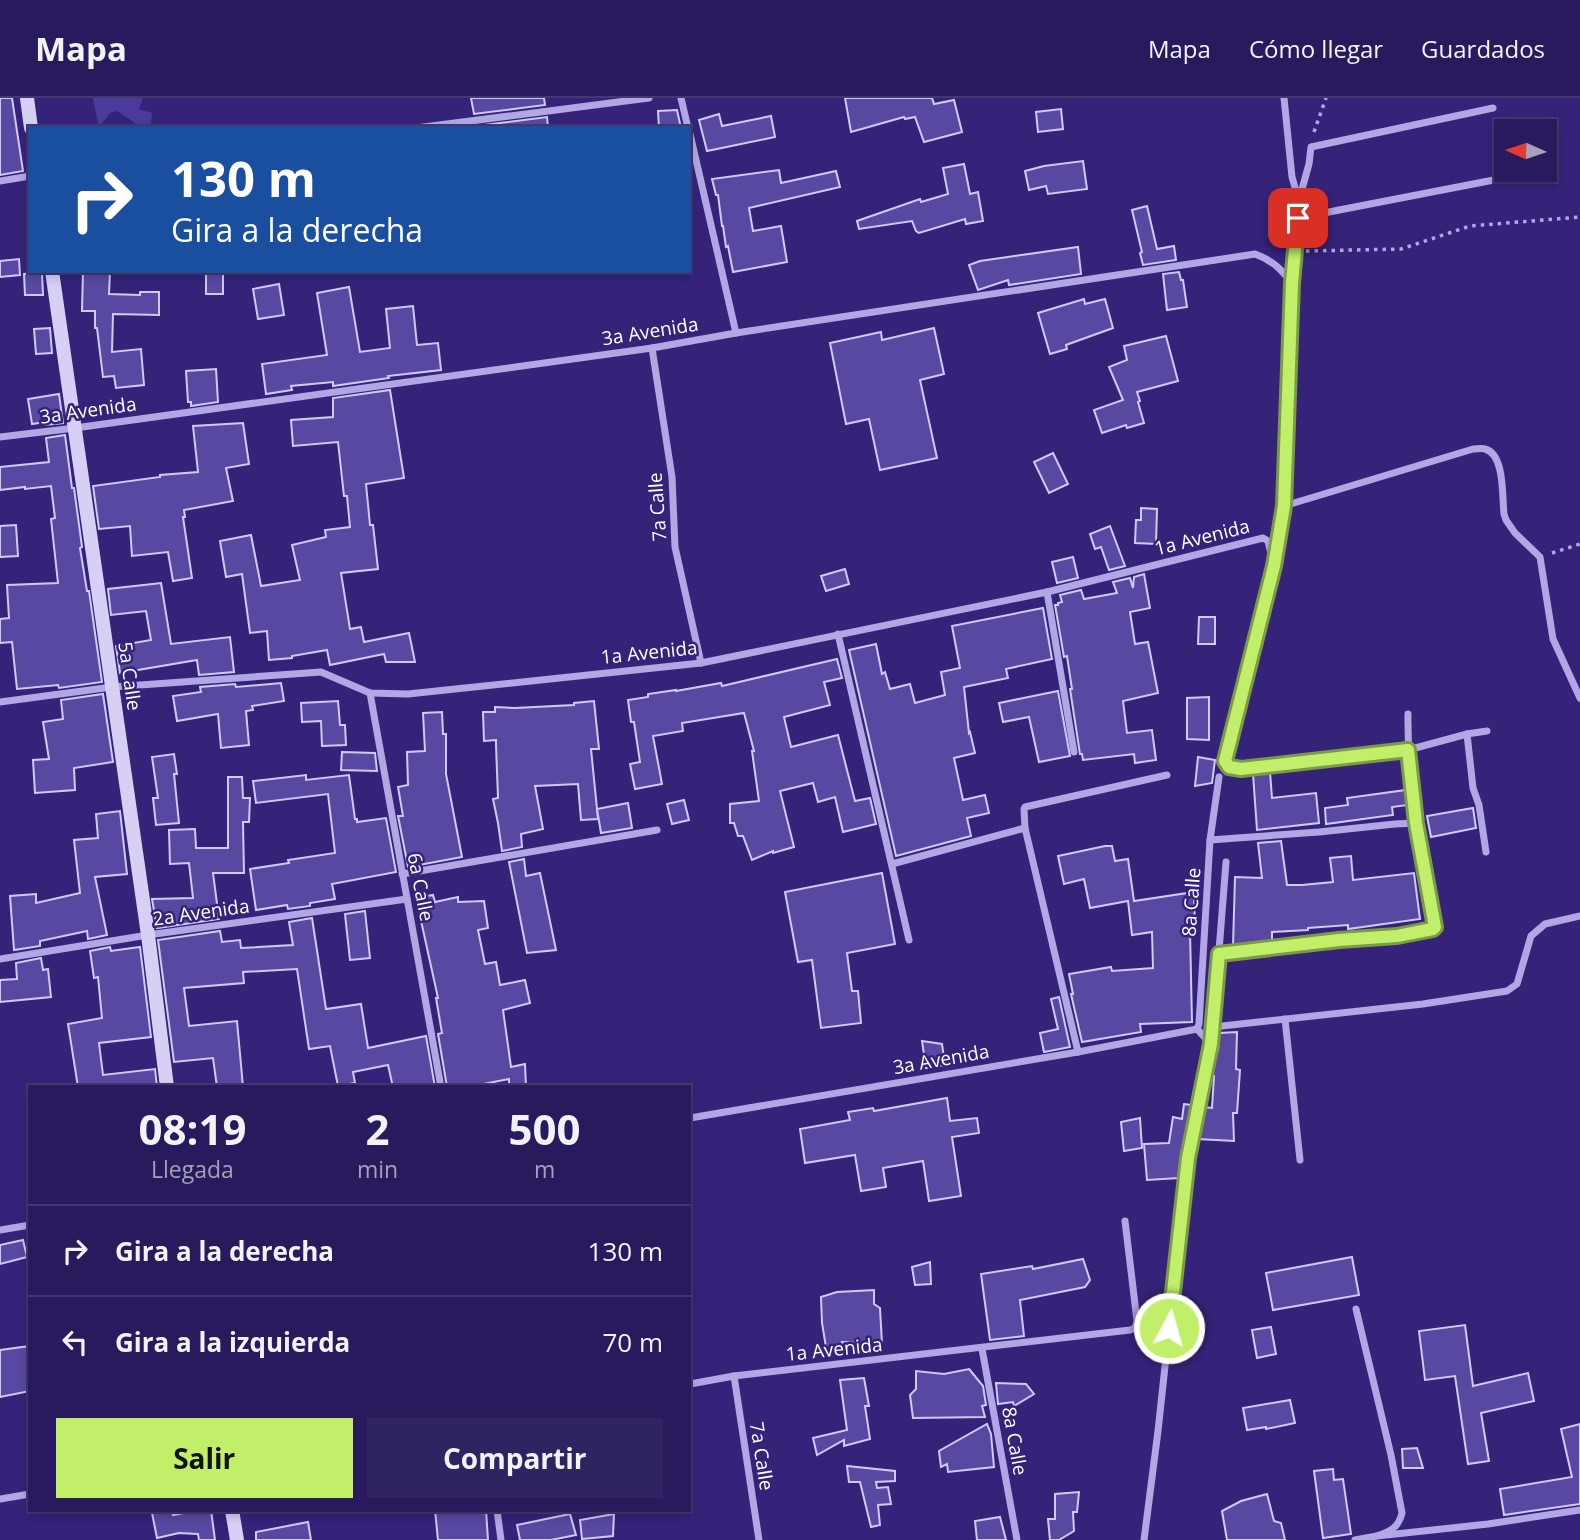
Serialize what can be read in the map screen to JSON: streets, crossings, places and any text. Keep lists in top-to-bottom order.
{
  "streets": {
    "street": [
      "3a Avenida",
      "7a Calle",
      "1a Avenida",
      "5a Calle",
      "6a Calle",
      "8a Calle",
      "2a Avenida"
    ]
  },
  "crossings": [
    ["3a Avenida", "7a Calle"],
    ["3a Avenida", "5a Calle"],
    ["3a Avenida", "8a Calle"],
    ["7a Calle", "1a Avenida"],
    ["1a Avenida", "5a Calle"],
    ["1a Avenida", "6a Calle"],
    ["1a Avenida", "8a Calle"],
    ["5a Calle", "2a Avenida"],
    ["6a Calle", "2a Avenida"]
  ],
  "north": "left",
  "page": {
    "header": "Mapa",
    "nav": ["Mapa", "Cómo llegar", "Guardados"],
    "turn": ["130 m", "Gira a la derecha"],
    "eta": [
      "08:19",
      "Llegada",
      "2",
      "min",
      "500",
      "m"
    ],
    "list": [
      {
        "name": "Gira a la derecha",
        "value": "130 m"
      },
      {
        "name": "Gira a la izquierda",
        "value": "70 m"
      }
    ],
    "buttons": ["Salir", "Compartir"]
  }
}
